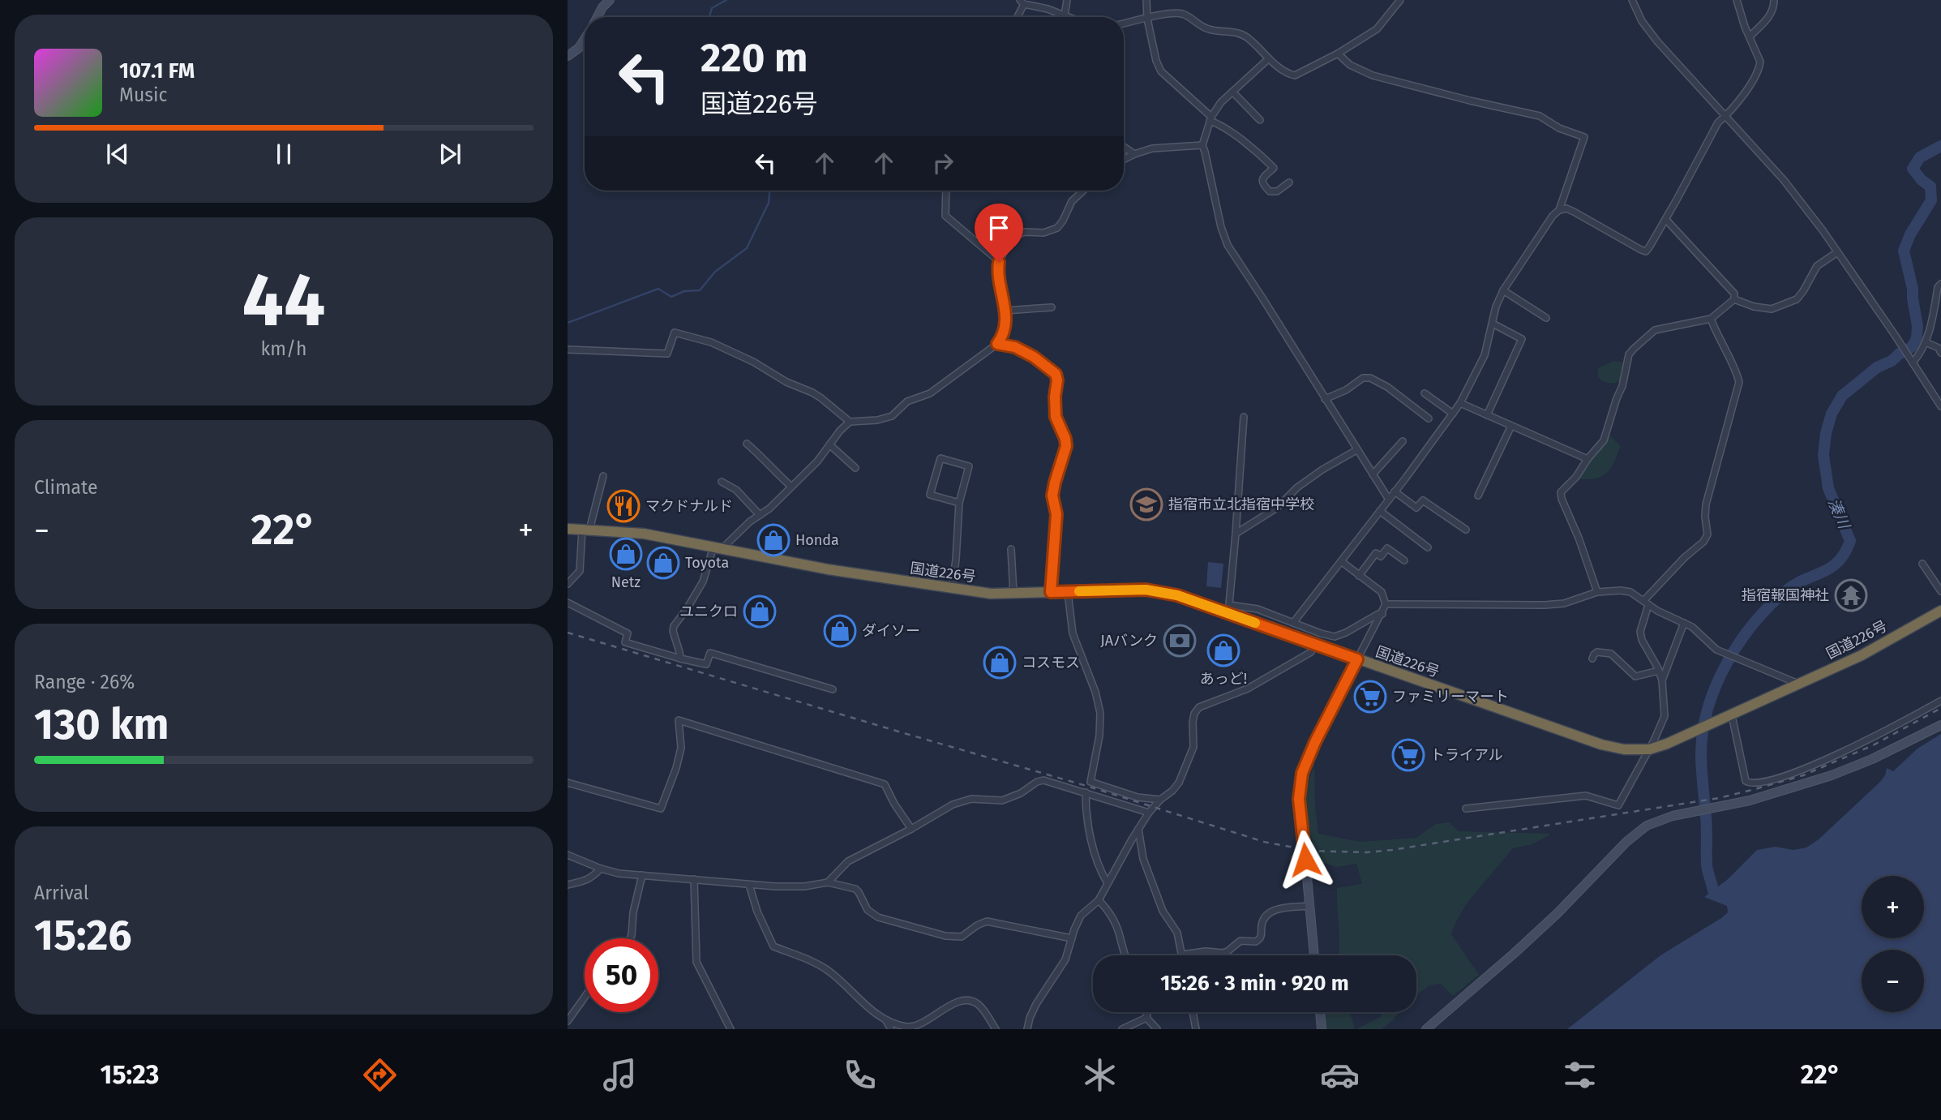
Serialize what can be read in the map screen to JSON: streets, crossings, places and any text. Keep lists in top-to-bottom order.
{
  "streets": {
    "highway": ["国道226号"]
  },
  "water": ["湊川"],
  "places": {
    "school or university": ["指宿市立北指宿中学校"],
    "restaurant": ["マクドナルド"],
    "shop": [
      "Honda",
      "Netz",
      "Toyota",
      "ユニクロ",
      "ダイソー",
      "あっど!",
      "コスモス"
    ],
    "temple": ["指宿報国神社"],
    "bank": ["JAバンク"],
    "supermarket": ["ファミリーマート", "トライアル"]
  },
  "page": {
    "turn": ["220 m", "国道226号"],
    "song": ["107.1 FM", "Music"],
    "tile": [
      ["44", "km/h"],
      "Climate",
      ["Range · 26%", "130 km"],
      ["Arrival", "15:26"]
    ],
    "heat": ["−", "22°", "+"],
    "map_buttons": ["+", "−"],
    "limit": "50",
    "trip": "15:26 · 3 min · 920 m",
    "tabs": ["15:23", "22°"]
  }
}
